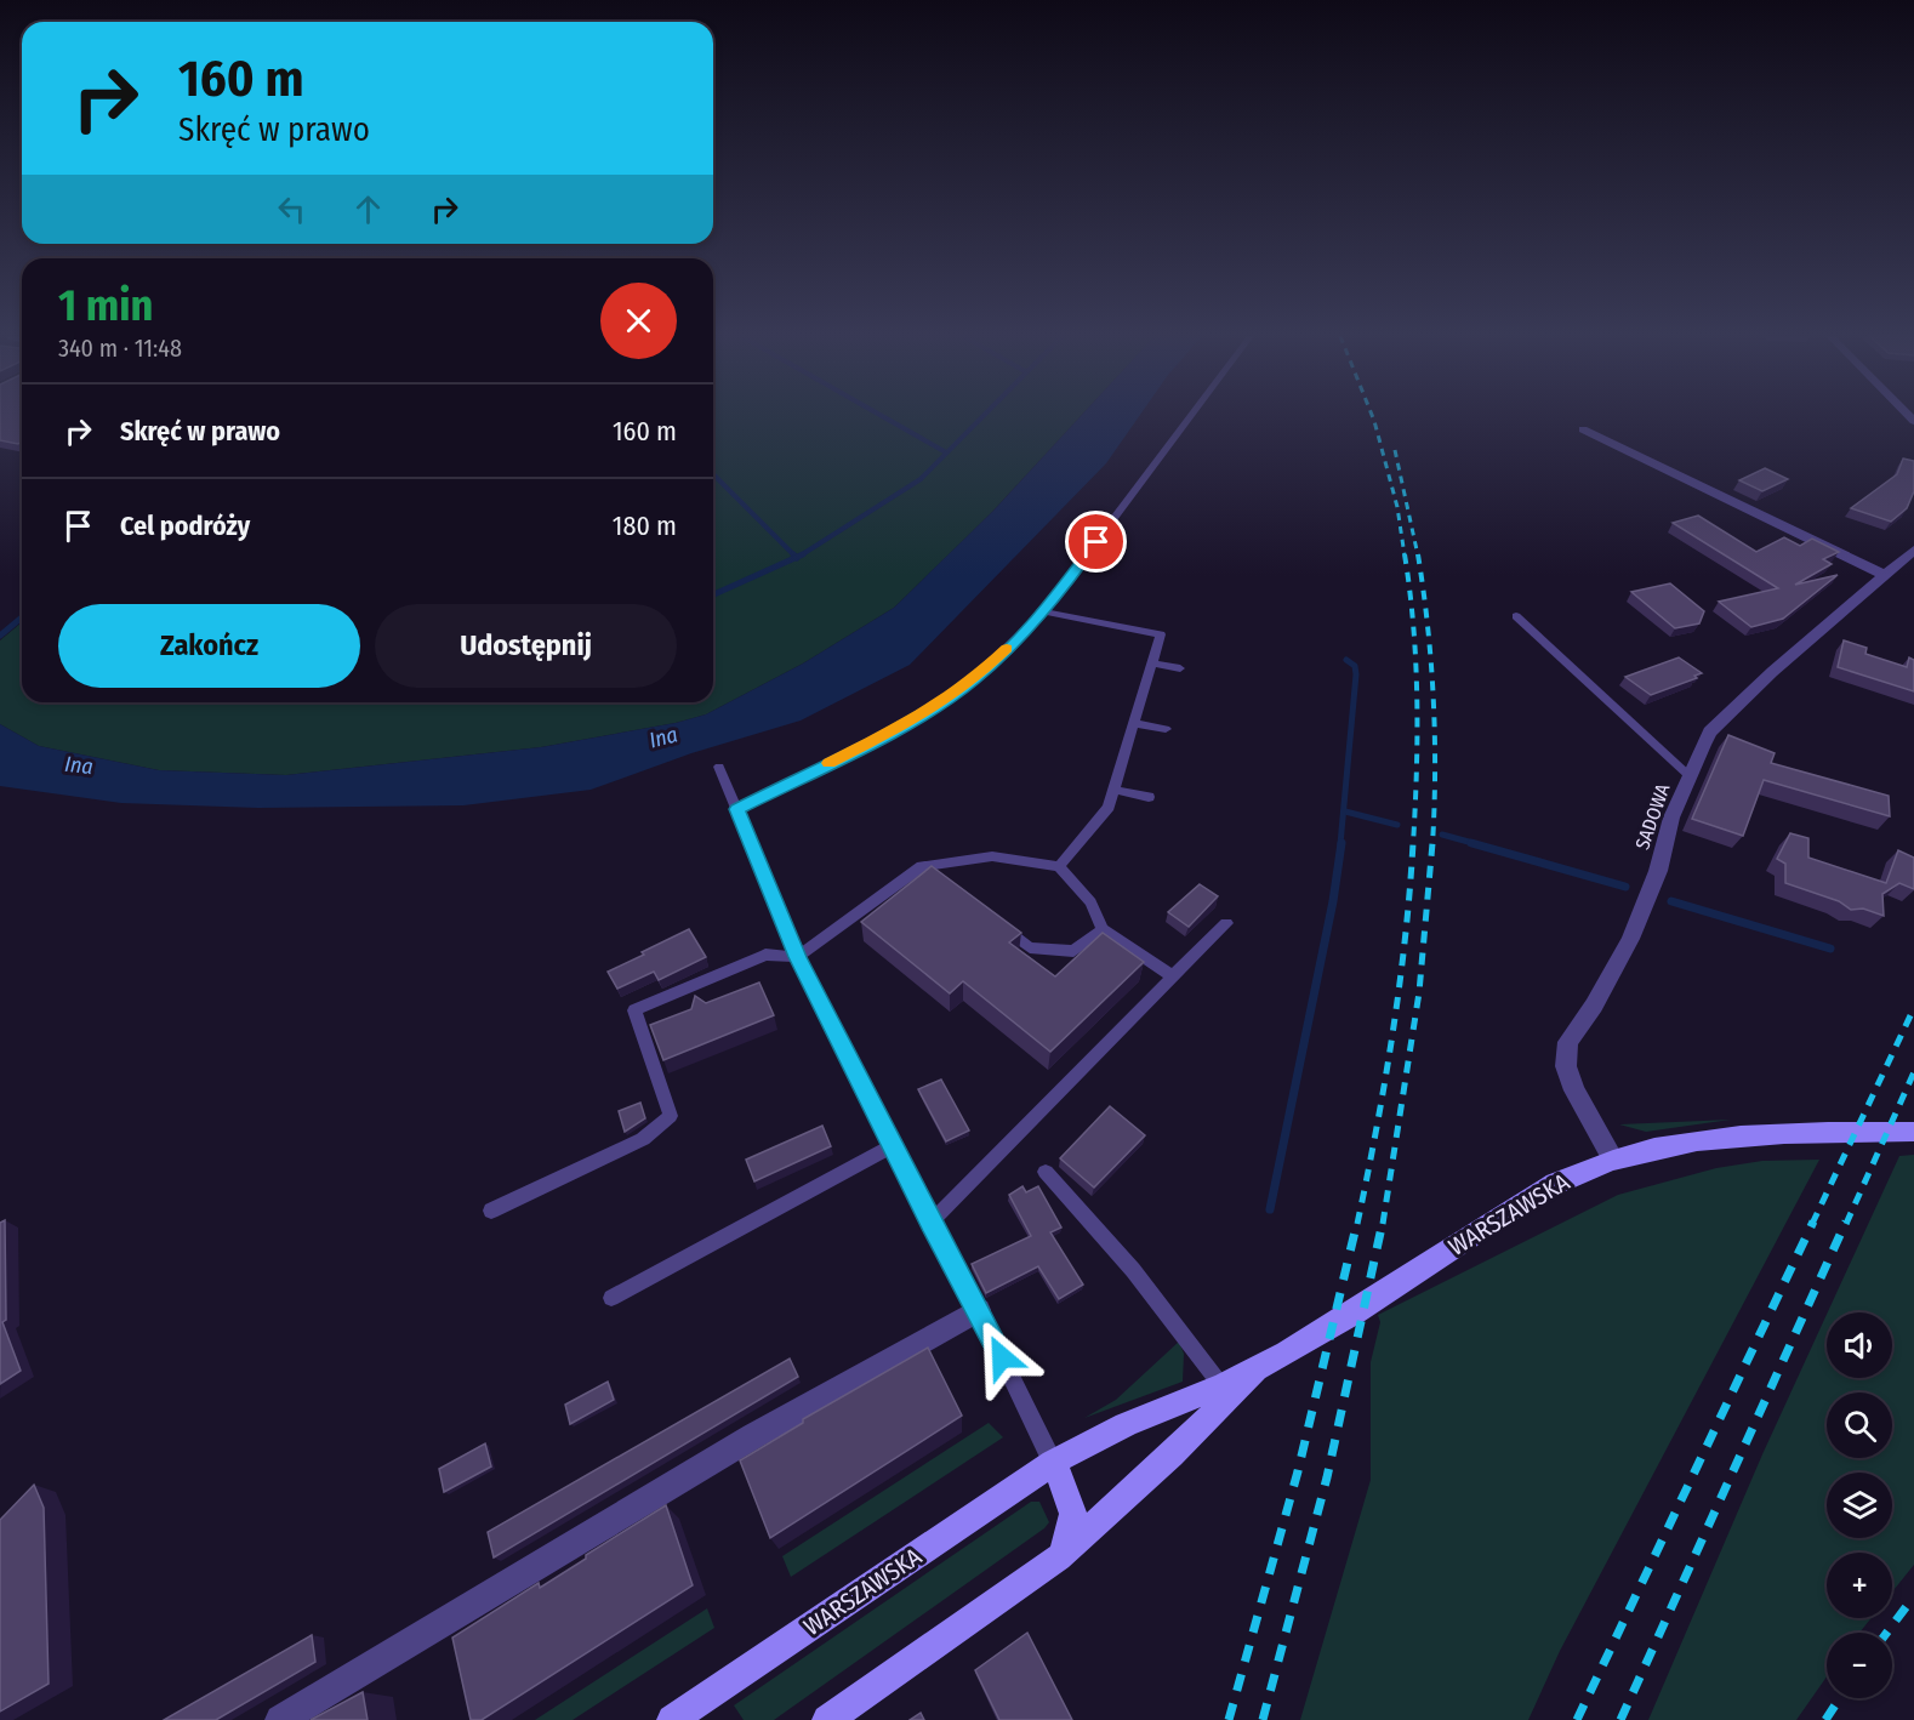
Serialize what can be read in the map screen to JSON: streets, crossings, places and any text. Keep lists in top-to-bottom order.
{
  "streets": {
    "main road": ["WARSZAWSKA"],
    "street": ["SADOWA"]
  },
  "crossings": [
    ["SADOWA", "WARSZAWSKA"]
  ],
  "water": ["Ina"],
  "page": {
    "turn": ["160 m", "Skręć w prawo"],
    "heading": ["1 min", "340 m · 11:48"],
    "list": [
      {
        "name": "Skręć w prawo",
        "value": "160 m"
      },
      {
        "name": "Cel podróży",
        "value": "180 m"
      }
    ],
    "buttons": ["Zakończ", "Udostępnij"],
    "map_buttons": ["+", "−"]
  }
}
